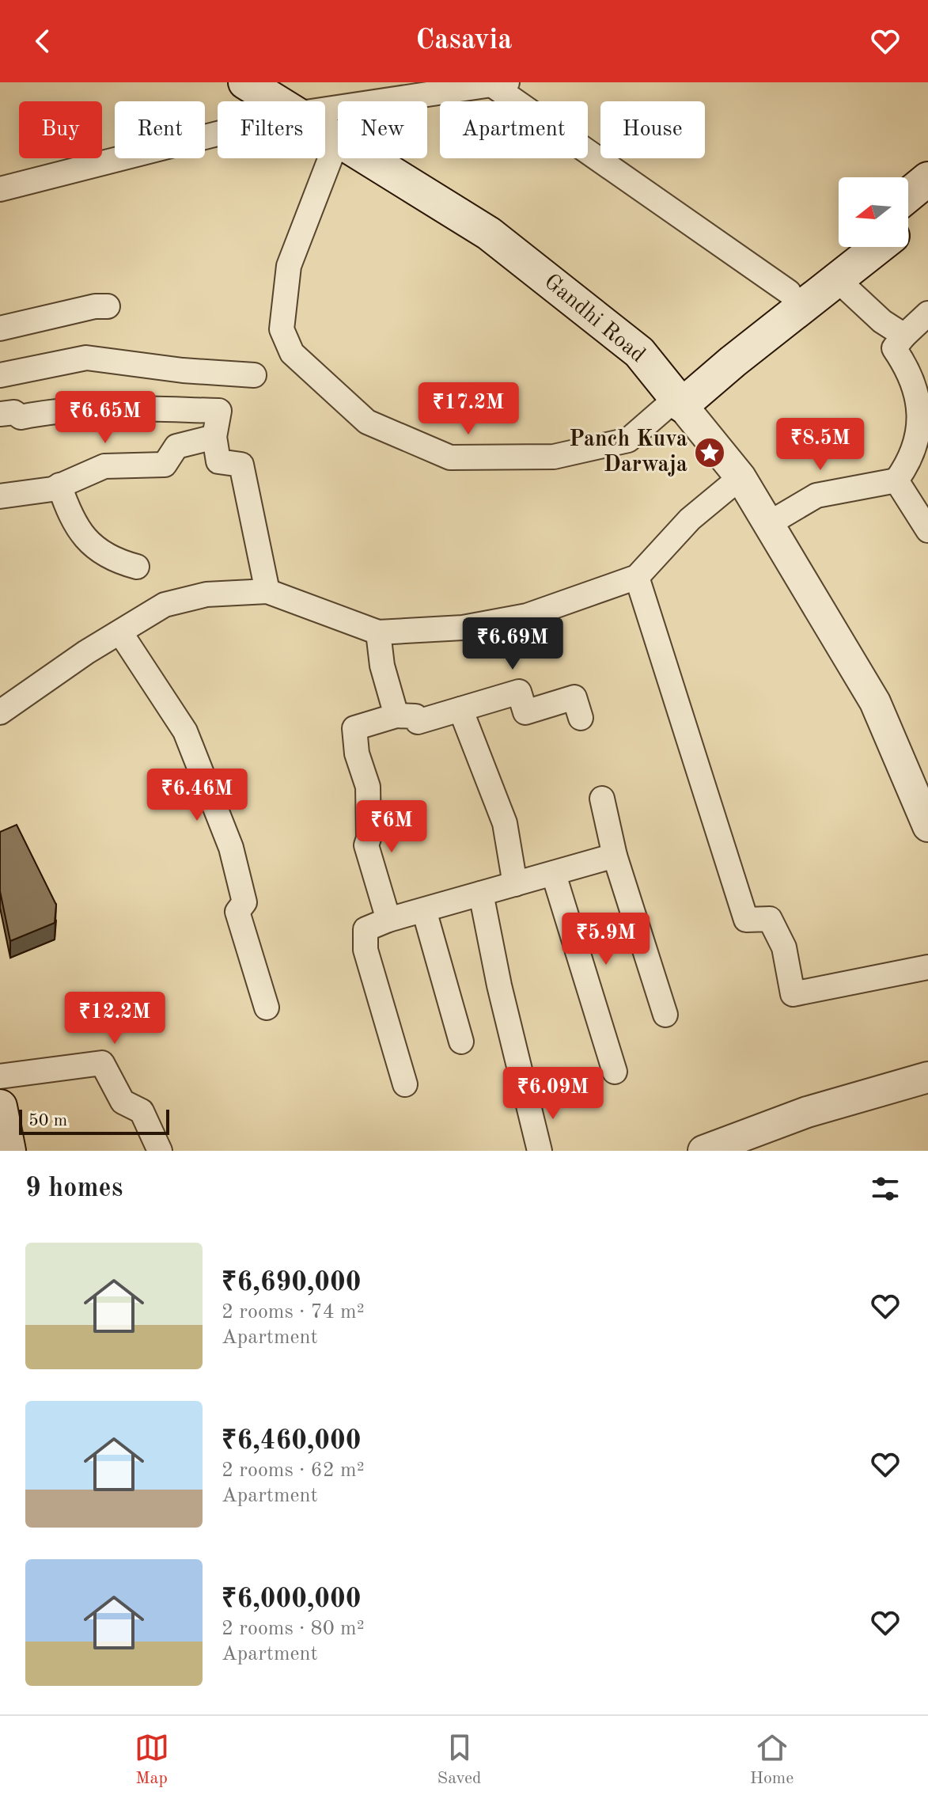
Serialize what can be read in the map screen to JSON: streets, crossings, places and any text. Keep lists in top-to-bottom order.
{
  "streets": {
    "main road": ["Gandhi Road"]
  },
  "places": {
    "place": ["Panch Kuva Darwaja"]
  },
  "scale_bar": "50 m",
  "north": "left",
  "page": {
    "header": "Casavia",
    "chip": [
      "Buy",
      "Rent",
      "Filters",
      "New",
      "Apartment",
      "House"
    ],
    "price": [
      "₹17.2M",
      "₹6.65M",
      "₹8.5M",
      "₹6.69M",
      "₹6.46M",
      "₹6M",
      "₹5.9M",
      "₹12.2M",
      "₹6.09M"
    ],
    "scale": "50 m",
    "heading": "9 homes",
    "list": [
      {
        "name": "₹6,690,000",
        "note": "2 rooms · 74 m² · Apartment"
      },
      {
        "name": "₹6,460,000",
        "note": "2 rooms · 62 m² · Apartment"
      },
      {
        "name": "₹6,000,000",
        "note": "2 rooms · 80 m² · Apartment"
      }
    ],
    "tabs": ["Map", "Saved", "Home"]
  }
}
